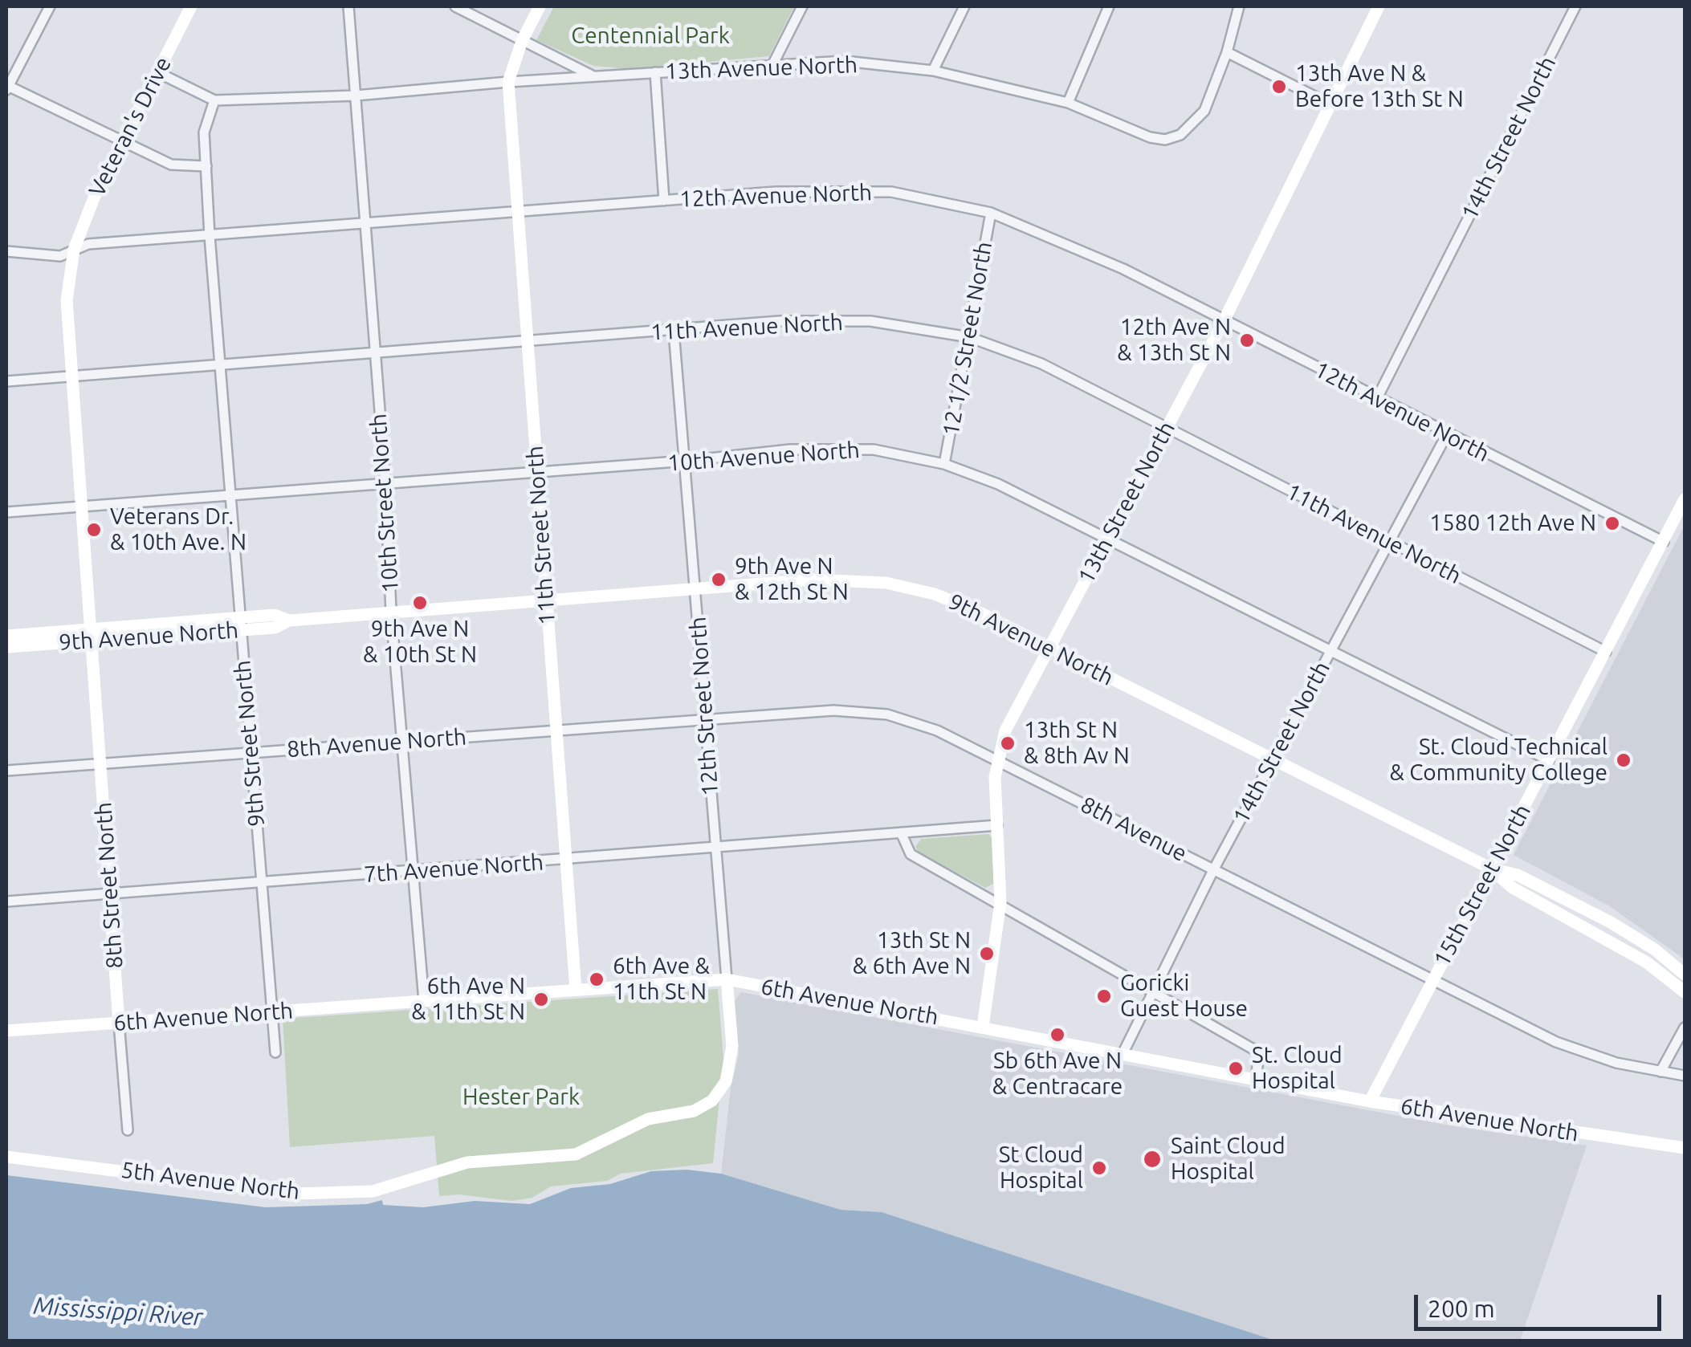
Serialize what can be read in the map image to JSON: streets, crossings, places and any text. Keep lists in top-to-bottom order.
{
  "streets": {
    "street": [
      "13th Avenue North",
      "Veteran's Drive",
      "14th Street North",
      "12th Avenue North",
      "11th Avenue North",
      "12 1/2 Street North",
      "10th Avenue North",
      "13th Street North",
      "10th Street North",
      "11th Street North",
      "9th Avenue North",
      "12th Street North",
      "9th Street North",
      "8th Avenue North",
      "8th Avenue",
      "7th Avenue North",
      "8th Street North",
      "15th Street North",
      "6th Avenue North",
      "5th Avenue North"
    ]
  },
  "crossings": [
    ["13th Avenue North", "10th Street North"],
    ["13th Avenue North", "11th Street North"],
    ["13th Avenue North", "9th Street North"],
    ["Veteran's Drive", "12th Avenue North"],
    ["Veteran's Drive", "11th Avenue North"],
    ["Veteran's Drive", "10th Avenue North"],
    ["Veteran's Drive", "8th Street North"],
    ["14th Street North", "12th Avenue North"],
    ["14th Street North", "11th Avenue North"],
    ["14th Street North", "10th Avenue North"],
    ["14th Street North", "9th Avenue North"],
    ["14th Street North", "8th Avenue"],
    ["14th Street North", "6th Avenue North"],
    ["12th Avenue North", "12 1/2 Street North"],
    ["12th Avenue North", "13th Street North"],
    ["12th Avenue North", "10th Street North"],
    ["12th Avenue North", "11th Street North"],
    ["12th Avenue North", "9th Street North"],
    ["12th Avenue North", "15th Street North"],
    ["11th Avenue North", "12 1/2 Street North"],
    ["11th Avenue North", "13th Street North"],
    ["11th Avenue North", "10th Street North"],
    ["11th Avenue North", "11th Street North"],
    ["11th Avenue North", "12th Street North"],
    ["11th Avenue North", "9th Street North"],
    ["11th Avenue North", "15th Street North"],
    ["12 1/2 Street North", "10th Avenue North"],
    ["10th Avenue North", "13th Street North"],
    ["10th Avenue North", "10th Street North"],
    ["10th Avenue North", "11th Street North"],
    ["10th Avenue North", "12th Street North"],
    ["10th Avenue North", "9th Street North"],
    ["10th Avenue North", "8th Street North"],
    ["10th Avenue North", "15th Street North"],
    ["13th Street North", "9th Avenue North"],
    ["13th Street North", "8th Avenue"],
    ["13th Street North", "7th Avenue North"],
    ["13th Street North", "6th Avenue North"],
    ["10th Street North", "9th Avenue North"],
    ["10th Street North", "8th Avenue North"],
    ["10th Street North", "7th Avenue North"],
    ["10th Street North", "6th Avenue North"],
    ["11th Street North", "9th Avenue North"],
    ["11th Street North", "8th Avenue North"],
    ["11th Street North", "8th Avenue"],
    ["11th Street North", "7th Avenue North"],
    ["11th Street North", "6th Avenue North"],
    ["9th Avenue North", "12th Street North"],
    ["9th Avenue North", "9th Street North"],
    ["9th Avenue North", "8th Street North"],
    ["9th Avenue North", "15th Street North"],
    ["12th Street North", "8th Avenue"],
    ["12th Street North", "7th Avenue North"],
    ["12th Street North", "6th Avenue North"],
    ["12th Street North", "5th Avenue North"],
    ["9th Street North", "8th Avenue North"],
    ["9th Street North", "7th Avenue North"],
    ["9th Street North", "6th Avenue North"],
    ["8th Avenue North", "8th Avenue"],
    ["8th Avenue North", "8th Street North"],
    ["8th Avenue", "15th Street North"],
    ["7th Avenue North", "8th Street North"],
    ["8th Street North", "6th Avenue North"],
    ["15th Street North", "6th Avenue North"]
  ],
  "water": ["Mississippi River"],
  "parks": ["Centennial Park", "Hester Park"],
  "places": [
    "13th Ave N & Before 13th St N",
    "12th Ave N & 13th St N",
    "1580 12th Ave N",
    "Veterans Dr. & 10th Ave. N",
    "9th Ave N & 12th St N",
    "9th Ave N & 10th St N",
    "13th St N & 8th Av N",
    "St. Cloud Technical & Community College",
    "13th St N & 6th Ave N",
    "6th Ave & 11th St N",
    "Goricki Guest House",
    "6th Ave N & 11th St N",
    "Sb 6th Ave N & Centracare",
    "St. Cloud Hospital",
    "Saint Cloud Hospital",
    "St Cloud Hospital"
  ],
  "scale_bar": "200 m"
}
